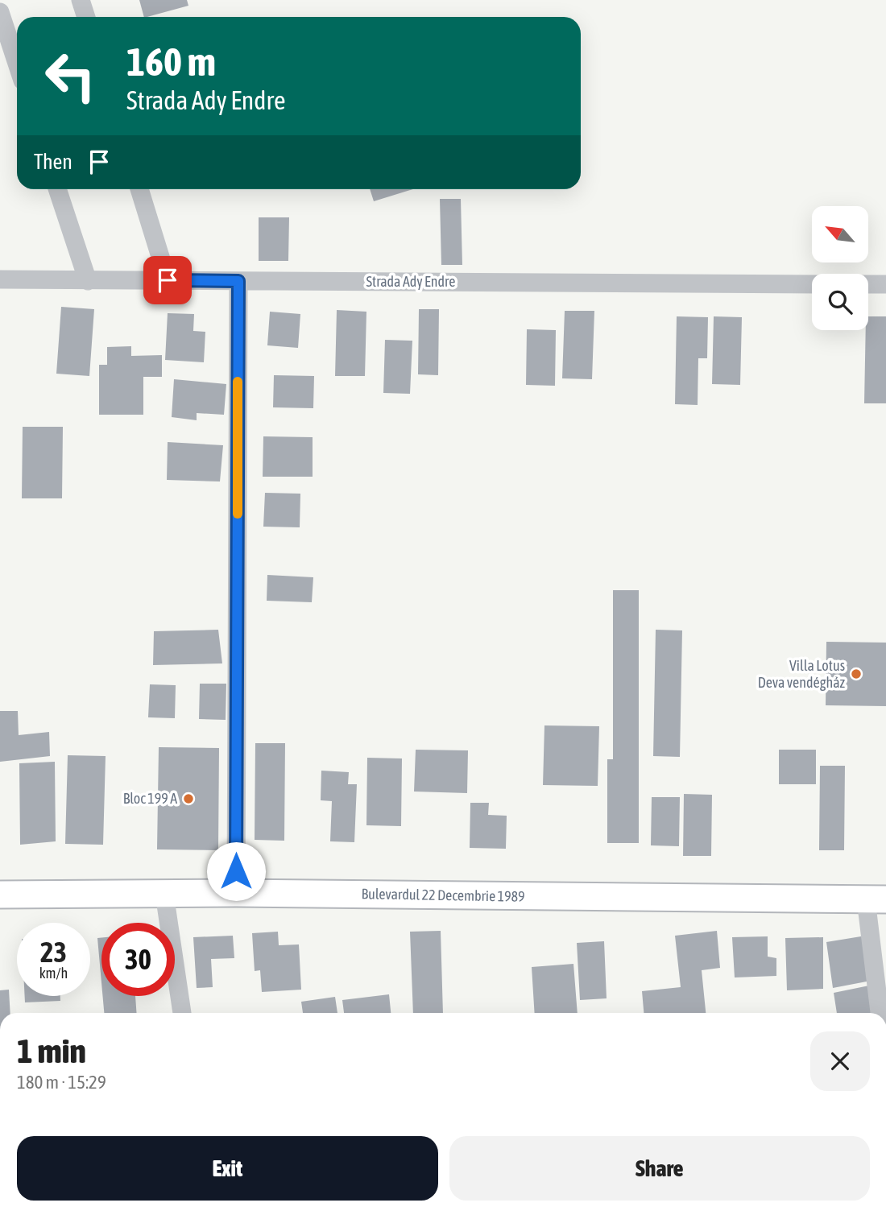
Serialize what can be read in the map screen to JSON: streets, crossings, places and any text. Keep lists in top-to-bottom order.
{
  "streets": {
    "main road": ["Bulevardul 22 Decembrie 1989"],
    "street": ["Strada Ady Endre"]
  },
  "places": ["Villa Lotus Deva vendégház", "Bloc 199 A"],
  "north": "top left",
  "page": {
    "turn": ["160 m", "Strada Ady Endre"],
    "then": "Then",
    "speed": "23 km/h",
    "limit": "30",
    "heading": ["1 min", "180 m · 15:29"],
    "buttons": ["Exit", "Share"]
  }
}
